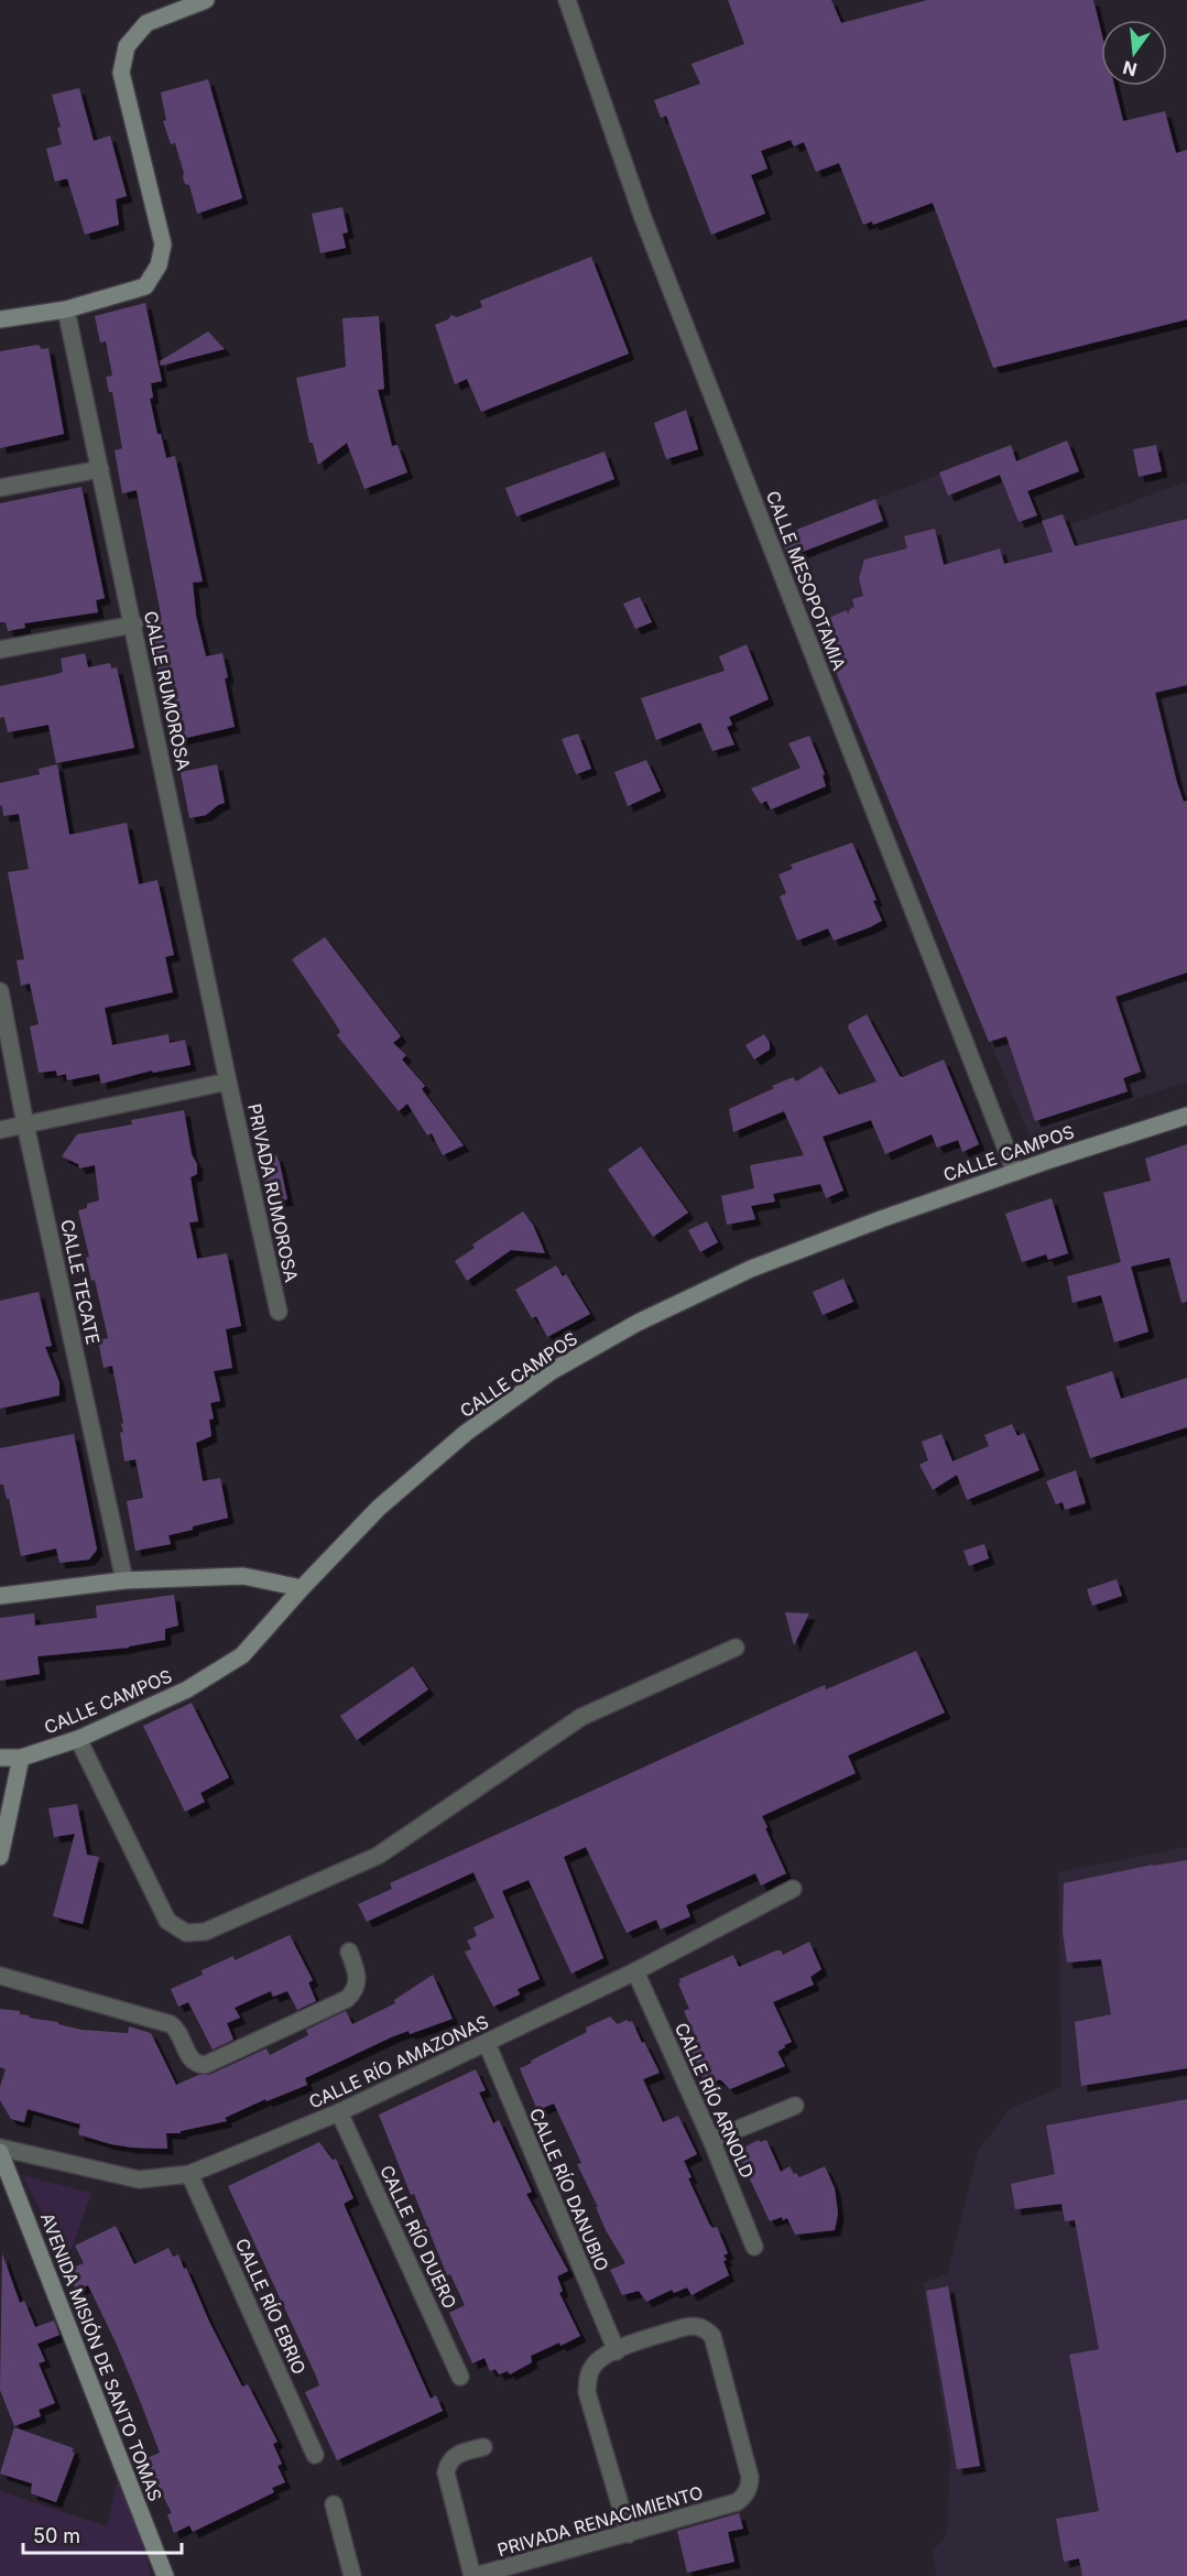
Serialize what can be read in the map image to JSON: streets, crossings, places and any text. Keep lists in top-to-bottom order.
{
  "streets": {
    "street": [
      "CALLE MESOPOTAMIA",
      "CALLE RUMOROSA",
      "CALLE CAMPOS",
      "PRIVADA RUMOROSA",
      "CALLE TECATE",
      "CALLE RÍO AMAZONAS",
      "CALLE RÍO ARNOLD",
      "CALLE RÍO DANUBIO",
      "CALLE RÍO DUERO",
      "CALLE RÍO EBRIO",
      "AVENIDA MISIÓN DE SANTO TOMAS",
      "PRIVADA RENACIMIENTO"
    ]
  },
  "crossings": [
    ["CALLE MESOPOTAMIA", "CALLE CAMPOS"],
    ["CALLE RUMOROSA", "PRIVADA RUMOROSA"],
    ["CALLE RÍO AMAZONAS", "CALLE RÍO ARNOLD"],
    ["CALLE RÍO AMAZONAS", "CALLE RÍO DANUBIO"],
    ["CALLE RÍO AMAZONAS", "CALLE RÍO DUERO"],
    ["CALLE RÍO AMAZONAS", "CALLE RÍO EBRIO"],
    ["CALLE RÍO AMAZONAS", "AVENIDA MISIÓN DE SANTO TOMAS"],
    ["CALLE RÍO DANUBIO", "PRIVADA RENACIMIENTO"]
  ],
  "scale_bar": "50 m",
  "north": "bottom"
}
